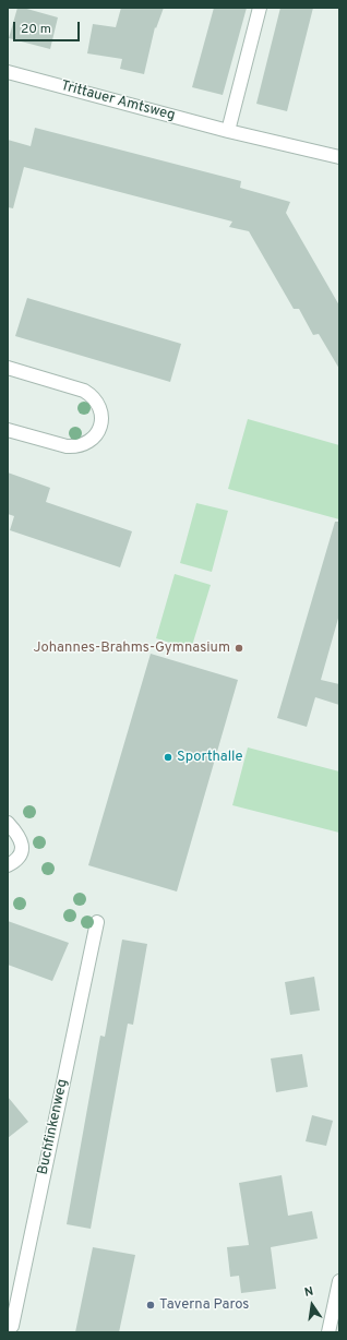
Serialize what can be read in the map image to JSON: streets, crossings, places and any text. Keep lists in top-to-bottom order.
{
  "streets": {
    "street": ["Trittauer Amtsweg", "Buchfinkenweg"]
  },
  "places": ["Johannes-Brahms-Gymnasium", "Sporthalle", "Taverna Paros"],
  "scale_bar": "20 m",
  "north": "top"
}
